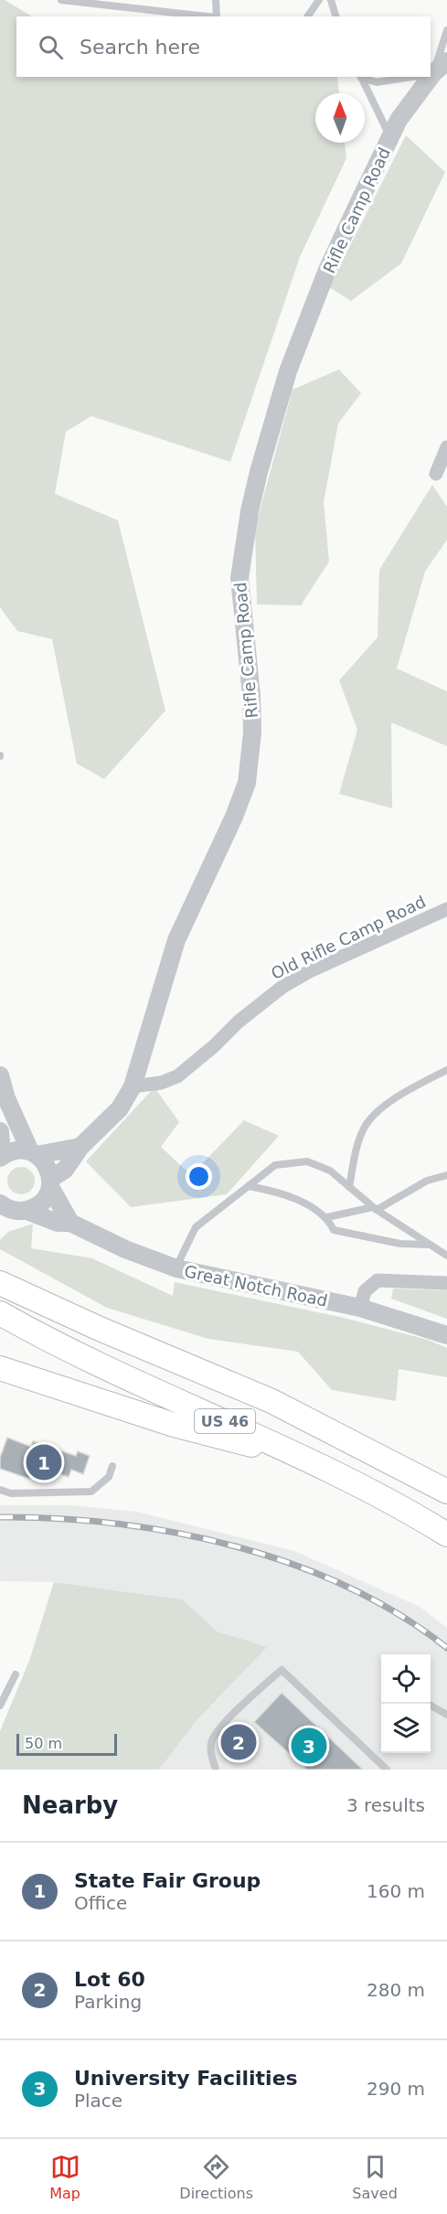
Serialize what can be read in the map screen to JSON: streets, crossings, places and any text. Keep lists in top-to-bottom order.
{
  "streets": {
    "highway": ["US 46"],
    "street": ["Rifle Camp Road", "Old Rifle Camp Road", "Great Notch Road"]
  },
  "crossings": [
    ["Rifle Camp Road", "Old Rifle Camp Road"],
    ["Rifle Camp Road", "Great Notch Road"]
  ],
  "scale_bar": "50 m",
  "north": "top",
  "page": {
    "search": "Search here",
    "pins": ["1", "2", "3"],
    "scale": "50 m",
    "heading": ["Nearby", "3 results"],
    "list": [
      {
        "mark": "1",
        "name": "State Fair Group",
        "note": "Office",
        "value": "160 m"
      },
      {
        "mark": "2",
        "name": "Lot 60",
        "note": "Parking",
        "value": "280 m"
      },
      {
        "mark": "3",
        "name": "University Facilities",
        "note": "Place",
        "value": "290 m"
      }
    ],
    "nav": ["Map", "Directions", "Saved"]
  }
}
